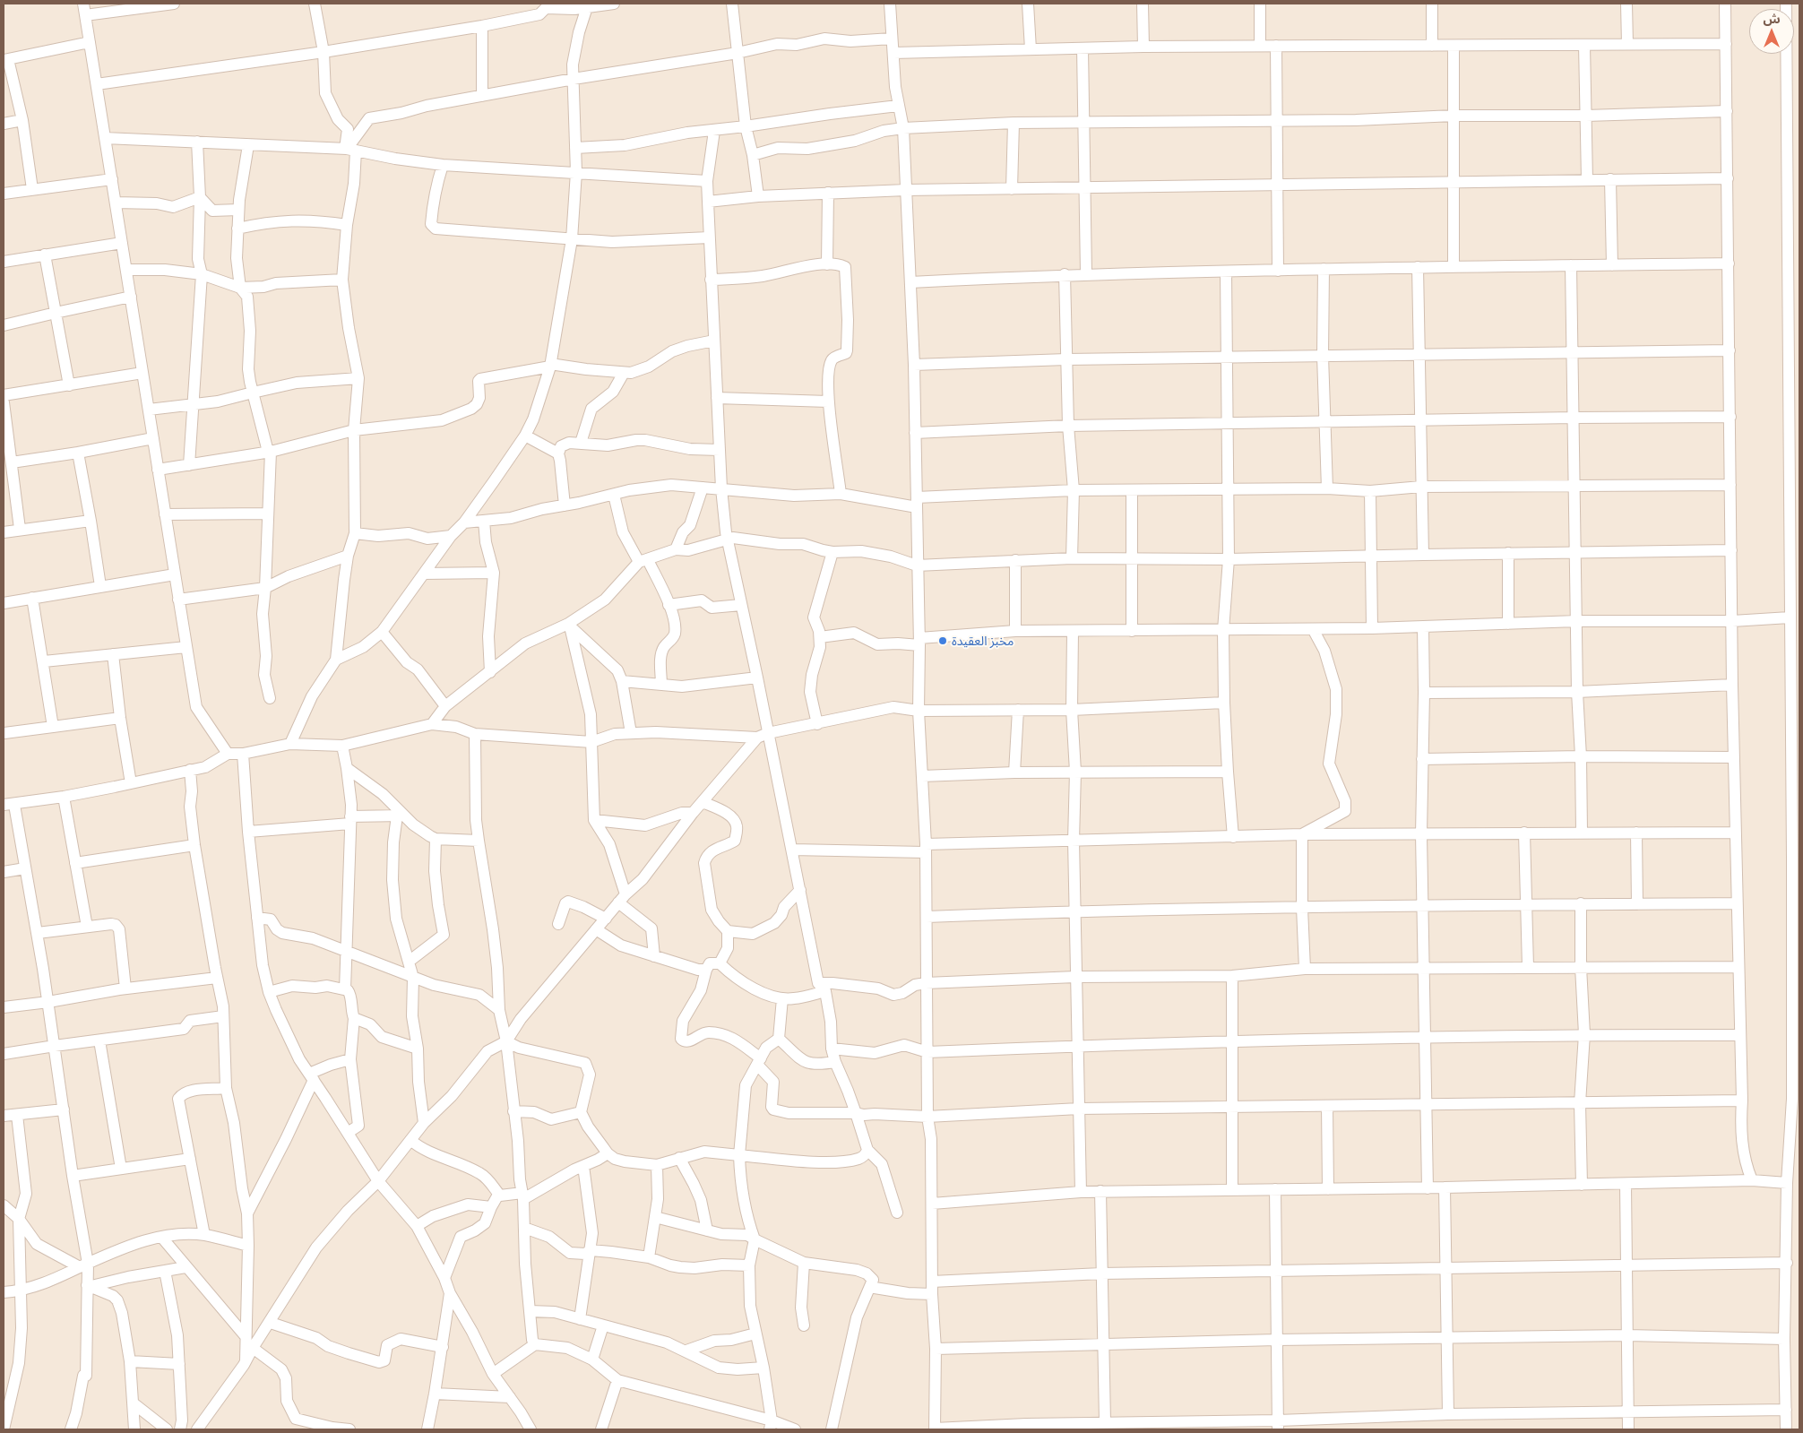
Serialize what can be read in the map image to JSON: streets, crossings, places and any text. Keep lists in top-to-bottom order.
{
  "places": ["مخبز العقيدة"],
  "north": "top"
}
